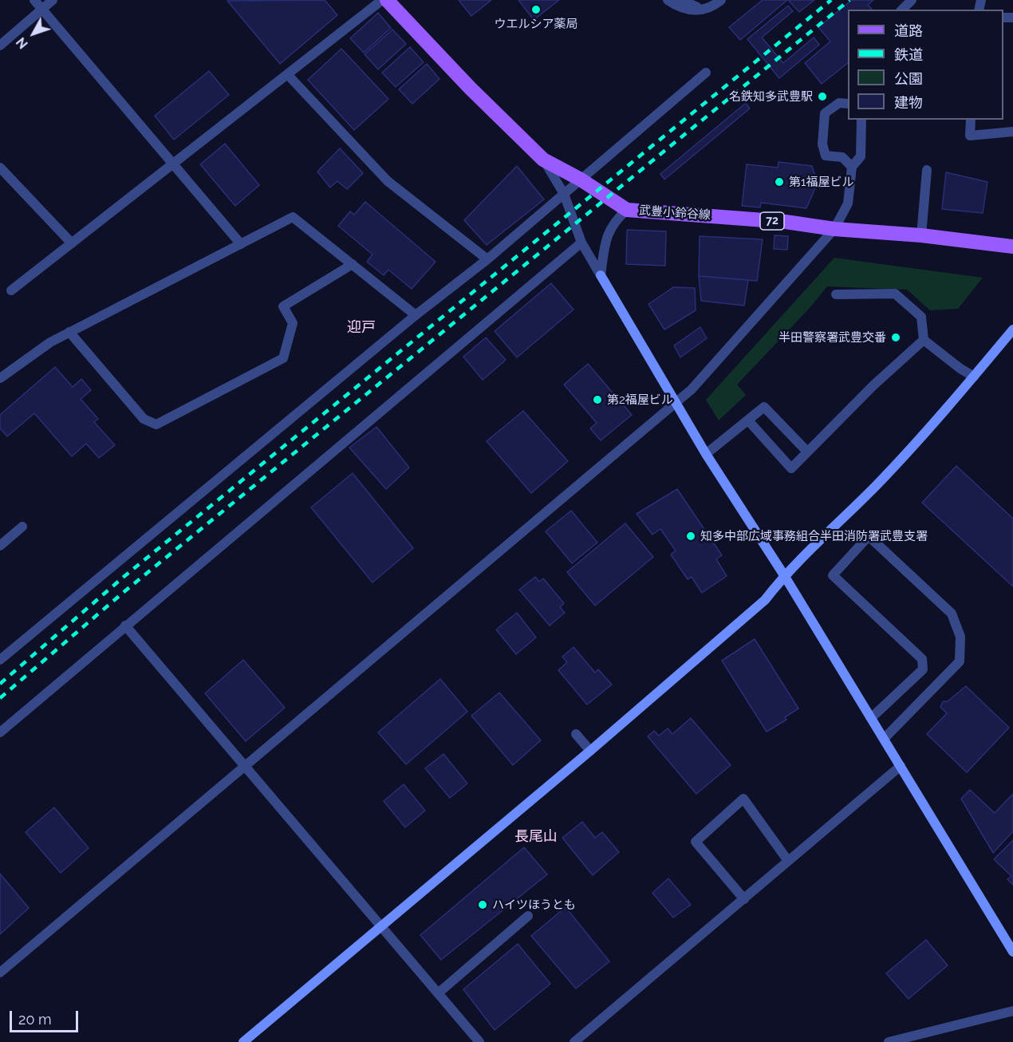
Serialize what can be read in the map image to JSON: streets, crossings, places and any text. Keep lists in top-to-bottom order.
{
  "streets": {
    "main road": ["武豊小鈴谷線", "72"]
  },
  "districts": ["迎戸", "長尾山"],
  "places": [
    "ウエルシア薬局",
    "名鉄知多武豊駅",
    "第1福屋ビル",
    "半田警察署武豊交番",
    "第2福屋ビル",
    "知多中部広域事務組合半田消防署武豊支署",
    "ハイツほうとも"
  ],
  "legend": [
    "道路",
    "鉄道",
    "公園",
    "建物"
  ],
  "scale_bar": "20 m",
  "north": "bottom left"
}
